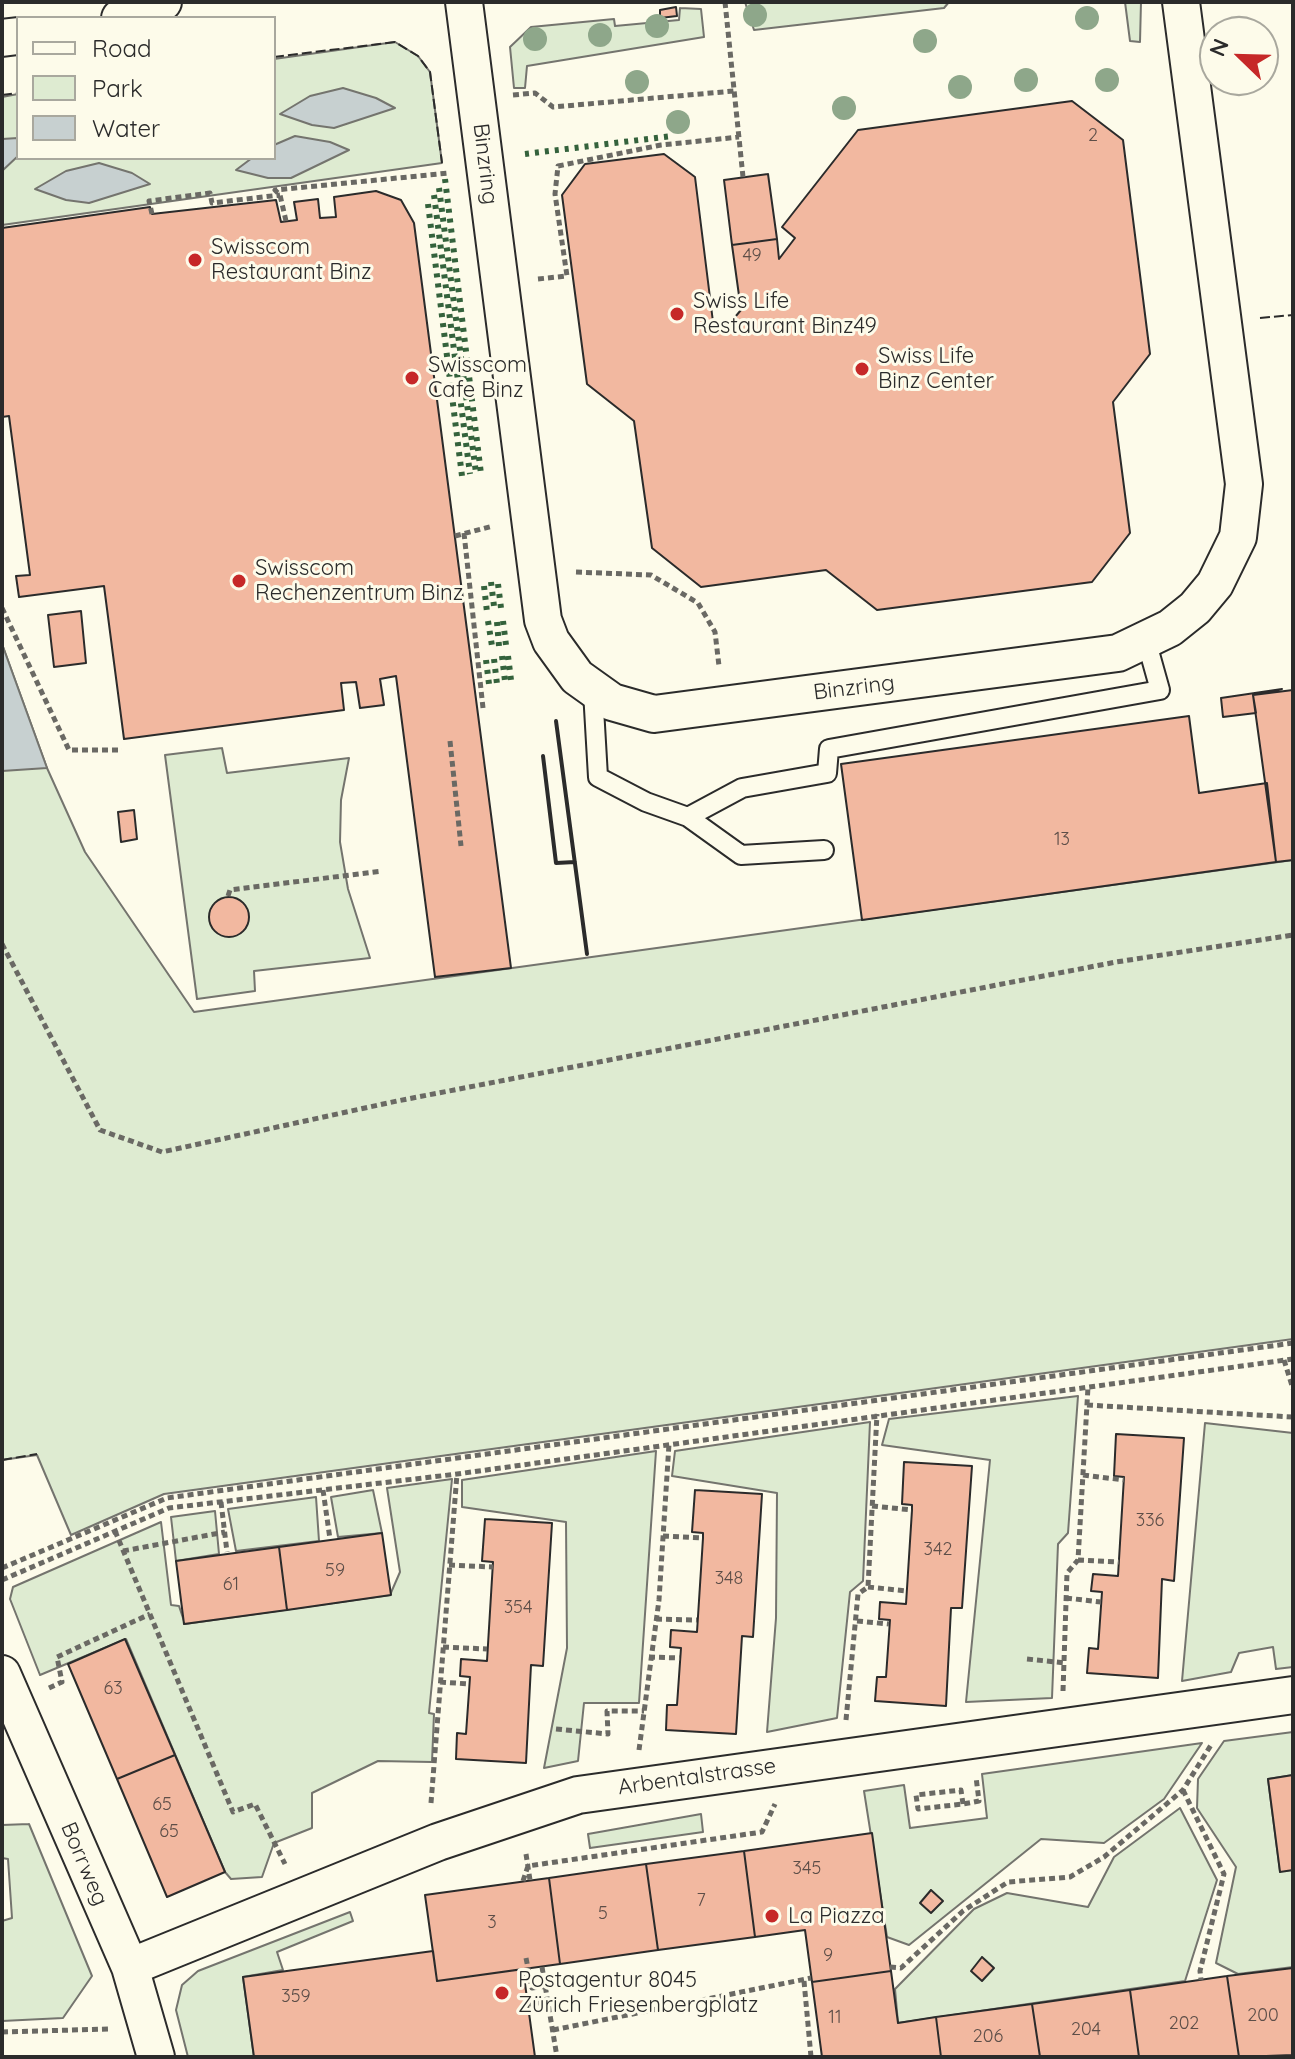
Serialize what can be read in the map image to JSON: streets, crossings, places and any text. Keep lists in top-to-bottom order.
{
  "streets": {
    "street": ["Binzring", "Arbentalstrasse", "Borrweg"]
  },
  "crossings": [
    ["Arbentalstrasse", "Borrweg"]
  ],
  "places": [
    "Swisscom Restaurant Binz",
    "Swiss Life Restaurant Binz49",
    "Swiss Life Binz Center",
    "Swisscom Cafe Binz",
    "Swisscom Rechenzentrum Binz",
    "La Piazza",
    "Postagentur 8045 Zürich Friesenbergplatz"
  ],
  "house_numbers": [
    "2",
    "49",
    "13",
    "336",
    "342",
    "59",
    "348",
    "61",
    "354",
    "63",
    "65",
    "65",
    "345",
    "7",
    "5",
    "3",
    "9",
    "359",
    "200",
    "11",
    "202",
    "204",
    "206"
  ],
  "legend": ["Road", "Park", "Water"],
  "north": "top left"
}
